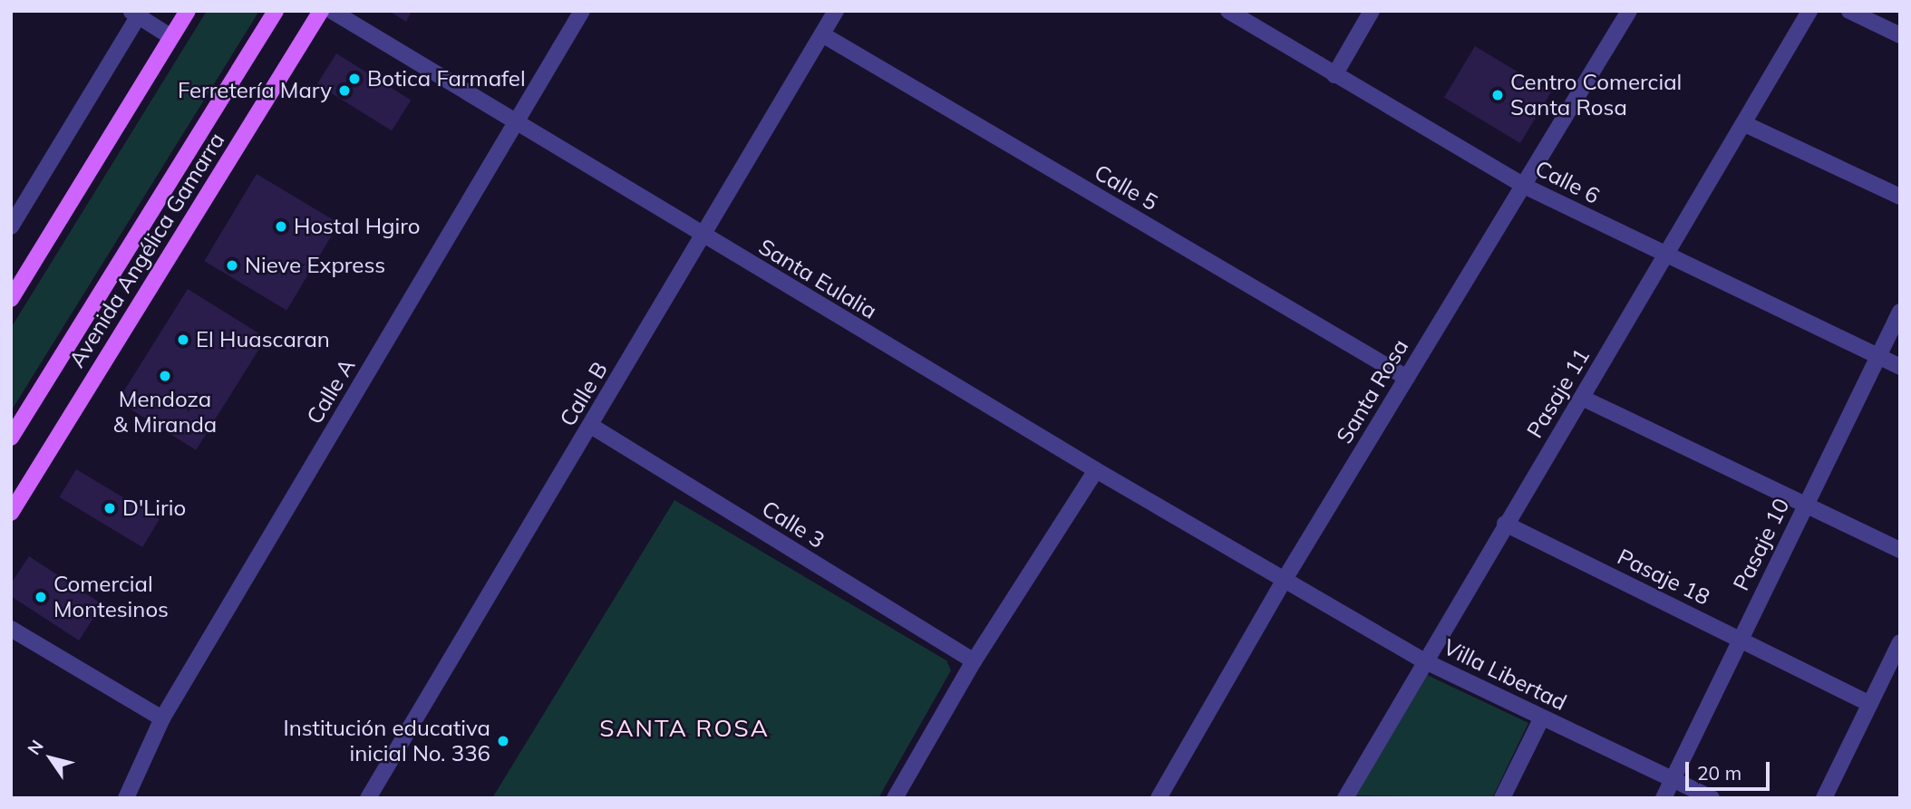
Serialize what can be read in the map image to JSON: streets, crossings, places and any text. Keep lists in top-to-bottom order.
{
  "streets": {
    "main road": ["Avenida Angélica Gamarra"],
    "street": [
      "Calle 6",
      "Calle 5",
      "Santa Eulalia",
      "Calle A",
      "Santa Rosa",
      "Pasaje 11",
      "Calle B",
      "Calle 3",
      "Pasaje 10",
      "Pasaje 18",
      "Villa Libertad"
    ]
  },
  "crossings": [
    ["Calle 6", "Santa Rosa"],
    ["Calle 6", "Pasaje 11"],
    ["Calle 6", "Pasaje 10"],
    ["Calle 5", "Santa Rosa"],
    ["Calle 5", "Calle B"],
    ["Santa Eulalia", "Calle A"],
    ["Santa Eulalia", "Santa Rosa"],
    ["Santa Eulalia", "Calle B"],
    ["Santa Eulalia", "Villa Libertad"],
    ["Santa Rosa", "Villa Libertad"],
    ["Pasaje 11", "Pasaje 18"],
    ["Pasaje 11", "Villa Libertad"],
    ["Calle B", "Calle 3"],
    ["Pasaje 10", "Pasaje 18"],
    ["Pasaje 10", "Villa Libertad"]
  ],
  "districts": ["SANTA ROSA"],
  "places": [
    "Botica Farmafel",
    "Ferretería Mary",
    "Centro Comercial Santa Rosa",
    "Hostal Hgiro",
    "Nieve Express",
    "El Huascaran",
    "Mendoza & Miranda",
    "D'Lirio",
    "Comercial Montesinos",
    "Institución educativa inicial No. 336"
  ],
  "scale_bar": "20 m",
  "north": "top left"
}
